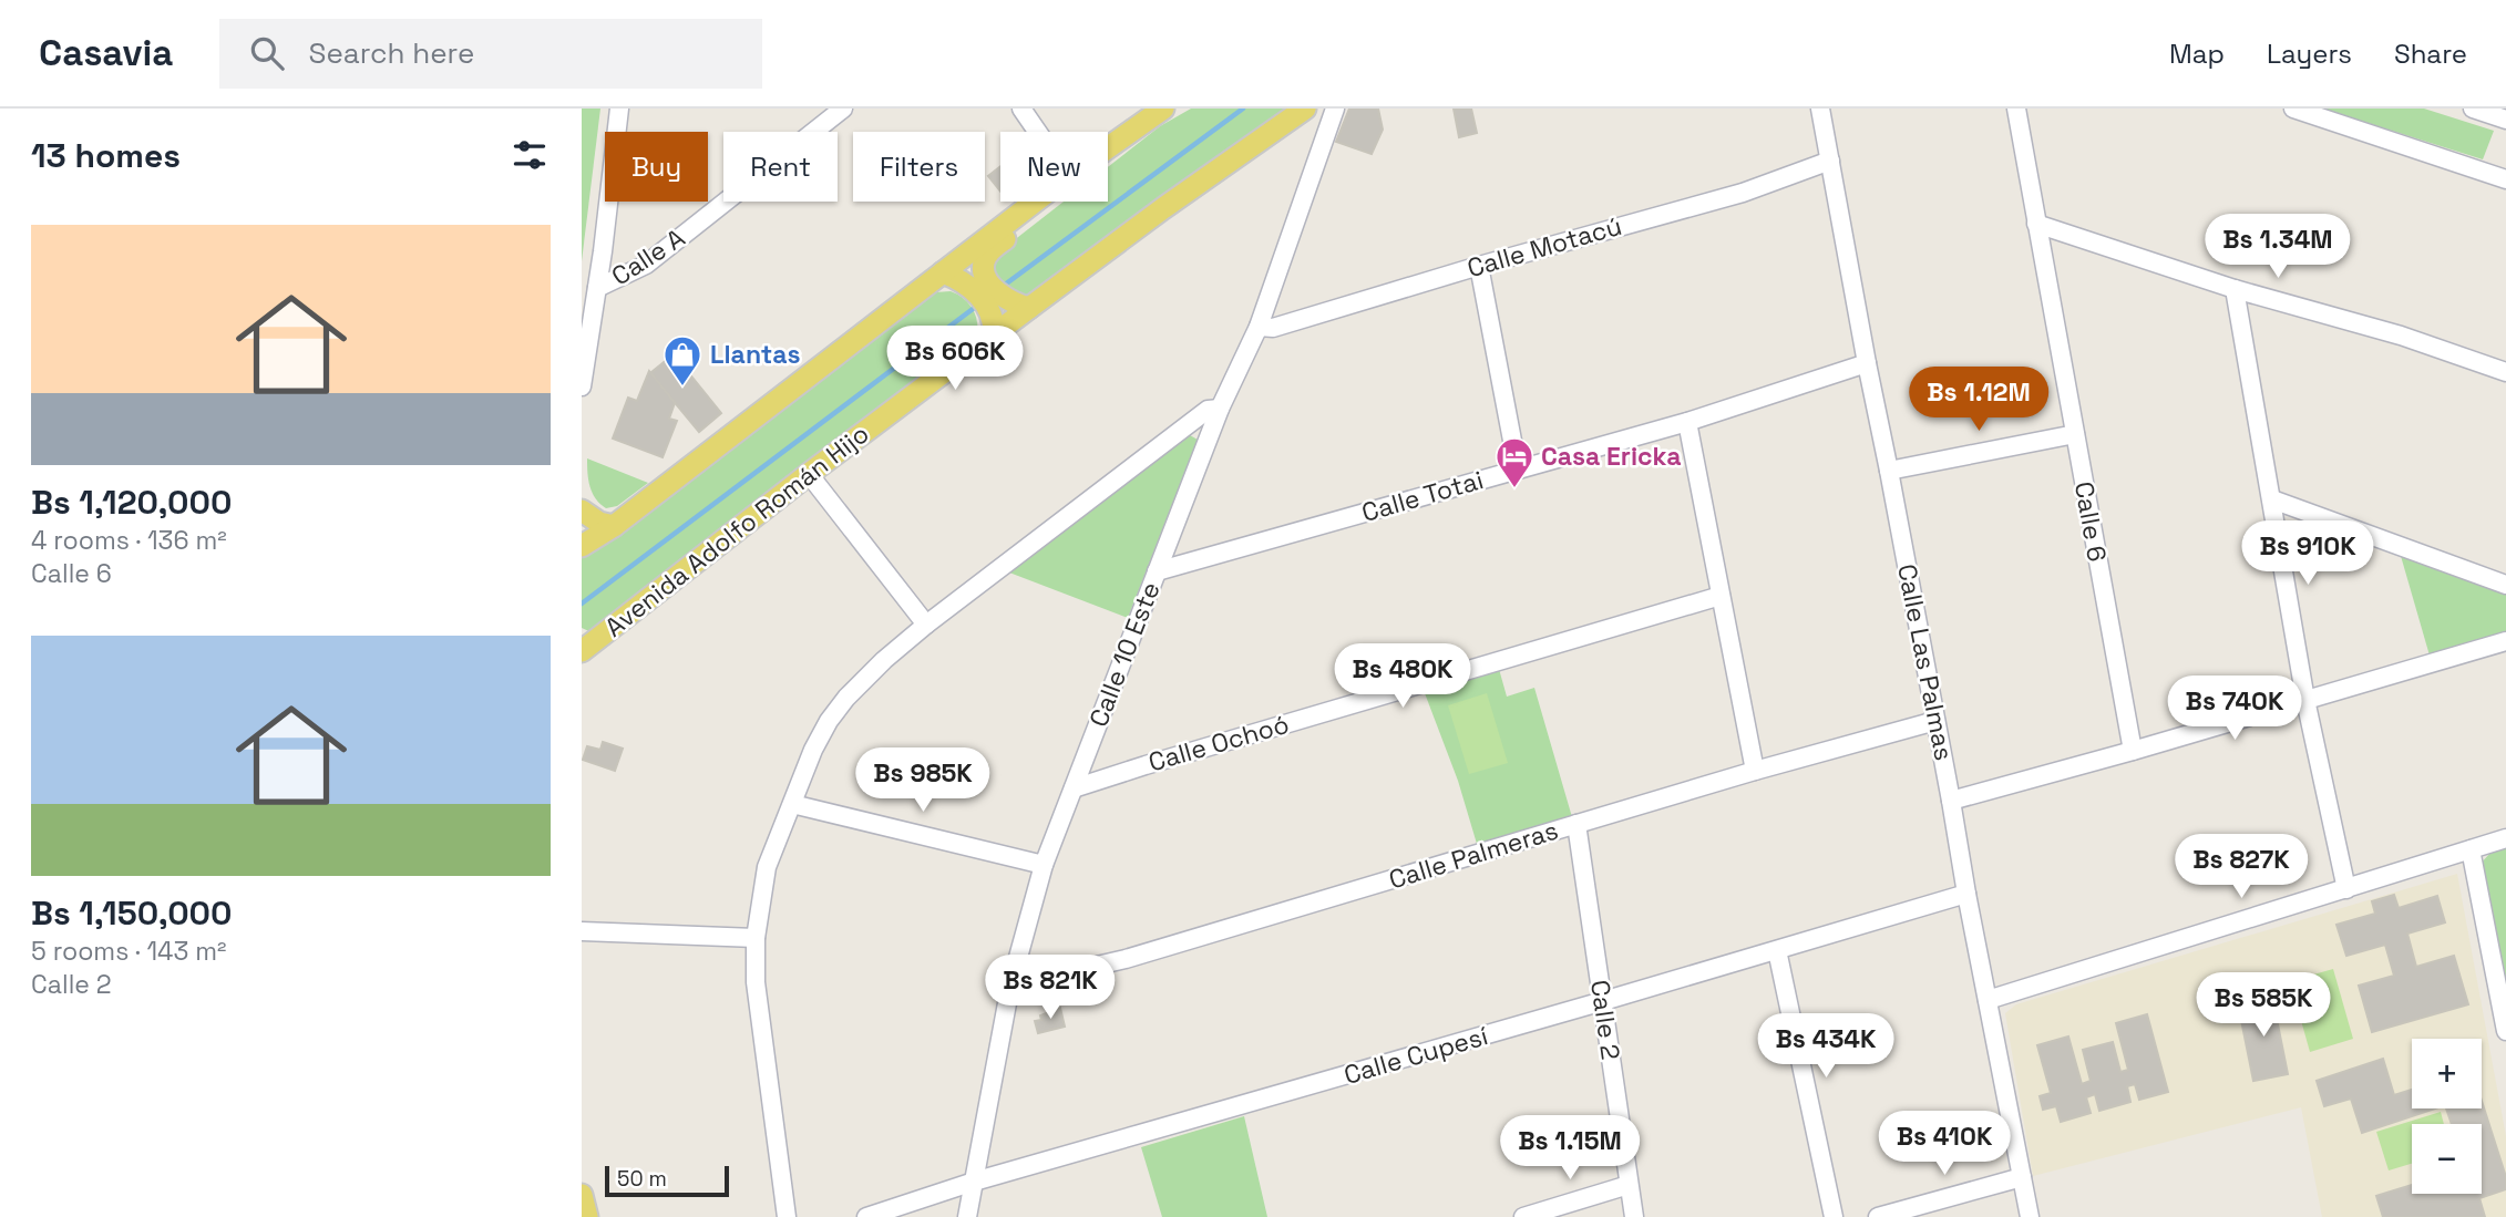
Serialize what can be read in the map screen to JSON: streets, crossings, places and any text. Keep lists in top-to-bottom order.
{
  "streets": {
    "main road": ["Avenida Adolfo Román Hijo"],
    "street": [
      "Calle Motacú",
      "Calle A",
      "Calle Totai",
      "Calle 6",
      "Calle 10 Este",
      "Calle Las Palmas",
      "Calle Ochoó",
      "Calle Palmeras",
      "Calle 2",
      "Calle Cupesí"
    ]
  },
  "crossings": [
    ["Calle Motacú", "Calle 10 Este"],
    ["Calle Motacú", "Calle Las Palmas"],
    ["Calle Totai", "Calle 10 Este"],
    ["Calle Totai", "Calle Las Palmas"],
    ["Calle 10 Este", "Calle Ochoó"],
    ["Calle 10 Este", "Calle Palmeras"],
    ["Calle 10 Este", "Calle Cupesí"],
    ["Calle Las Palmas", "Calle Palmeras"],
    ["Calle Las Palmas", "Calle Cupesí"],
    ["Calle Palmeras", "Calle 2"],
    ["Calle 2", "Calle Cupesí"]
  ],
  "places": {
    "shop": ["Llantas"],
    "hotel": ["Casa Ericka"]
  },
  "scale_bar": "50 m",
  "page": {
    "header": "Casavia",
    "search": "Search here",
    "nav": ["Map", "Layers", "Share"],
    "heading": "13 homes",
    "chip": [
      "Buy",
      "Rent",
      "Filters",
      "New"
    ],
    "list": [
      {
        "name": "Bs 1,120,000",
        "note": "4 rooms · 136 m² · Calle 6"
      },
      {
        "name": "Bs 1,150,000",
        "note": "5 rooms · 143 m² · Calle 2"
      }
    ],
    "price": [
      "Bs 1.34M",
      "Bs 606K",
      "Bs 1.12M",
      "Bs 910K",
      "Bs 480K",
      "Bs 740K",
      "Bs 985K",
      "Bs 827K",
      "Bs 821K",
      "Bs 585K",
      "Bs 434K",
      "Bs 410K",
      "Bs 1.15M"
    ],
    "map_buttons": ["+", "−"],
    "scale": "50 m"
  }
}
